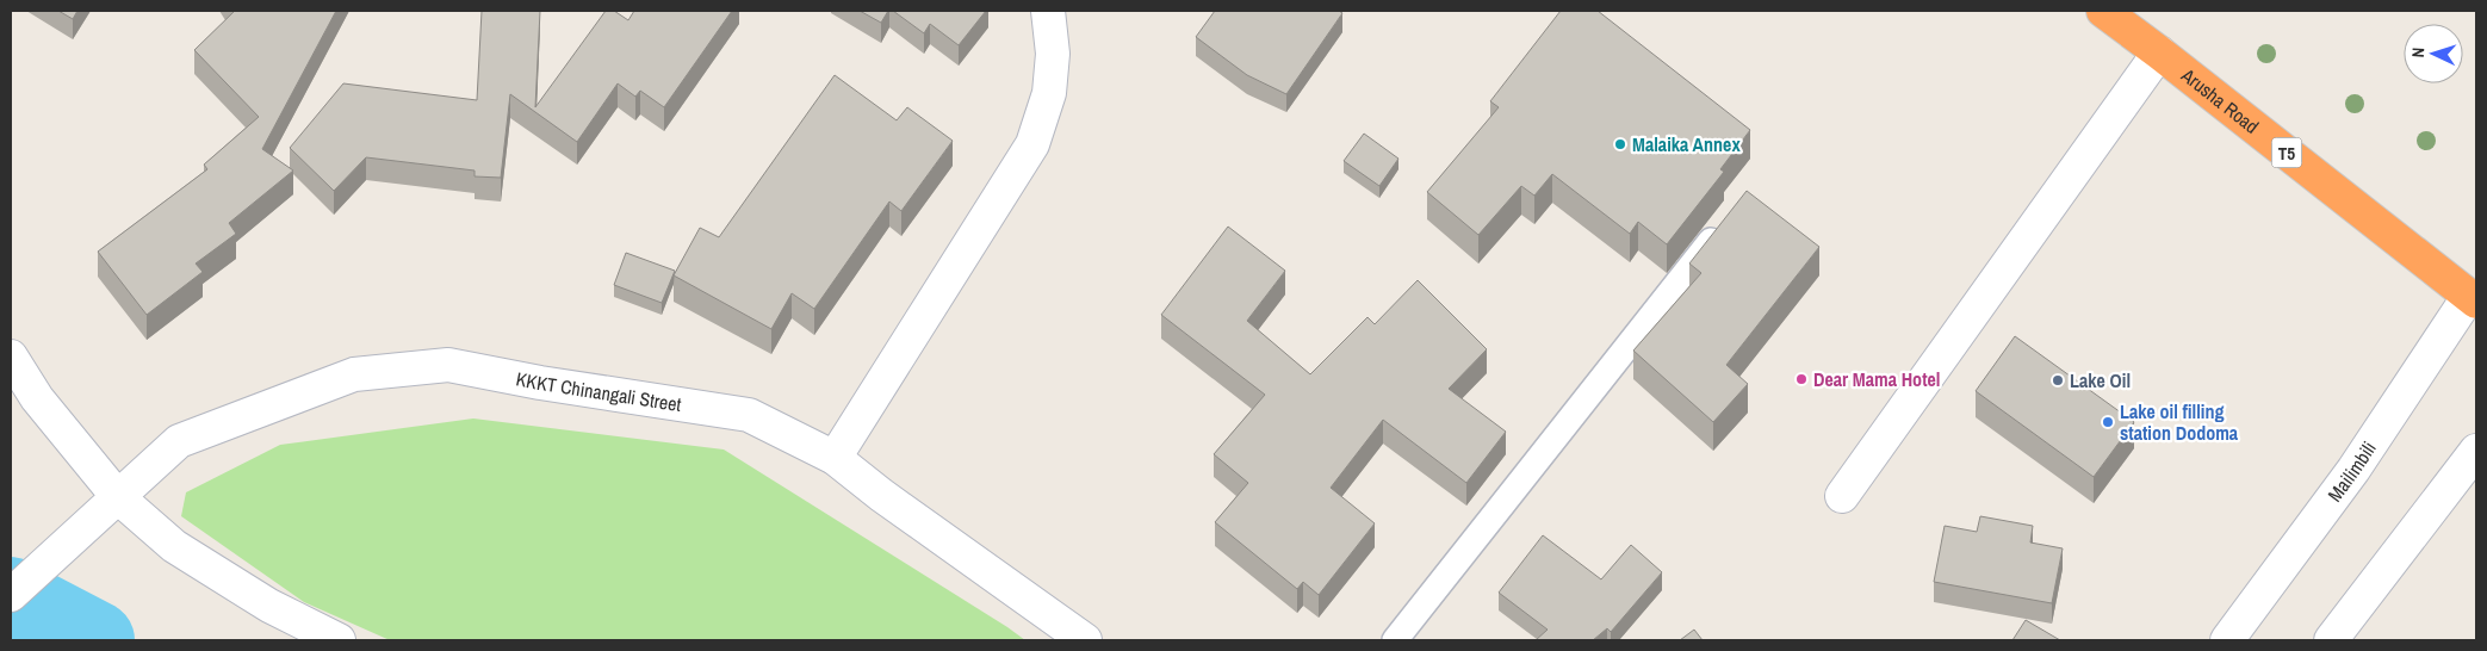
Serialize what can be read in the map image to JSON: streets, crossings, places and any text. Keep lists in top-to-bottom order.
{
  "streets": {
    "highway": ["Arusha Road", "T5"],
    "street": ["KKKT Chinangali Street", "Mailimbili"]
  },
  "crossings": [
    ["Arusha Road", "Mailimbili"]
  ],
  "places": [
    "Malaika Annex",
    "Dear Mama Hotel",
    "Lake Oil",
    "Lake oil filling station Dodoma"
  ],
  "north": "left"
}
